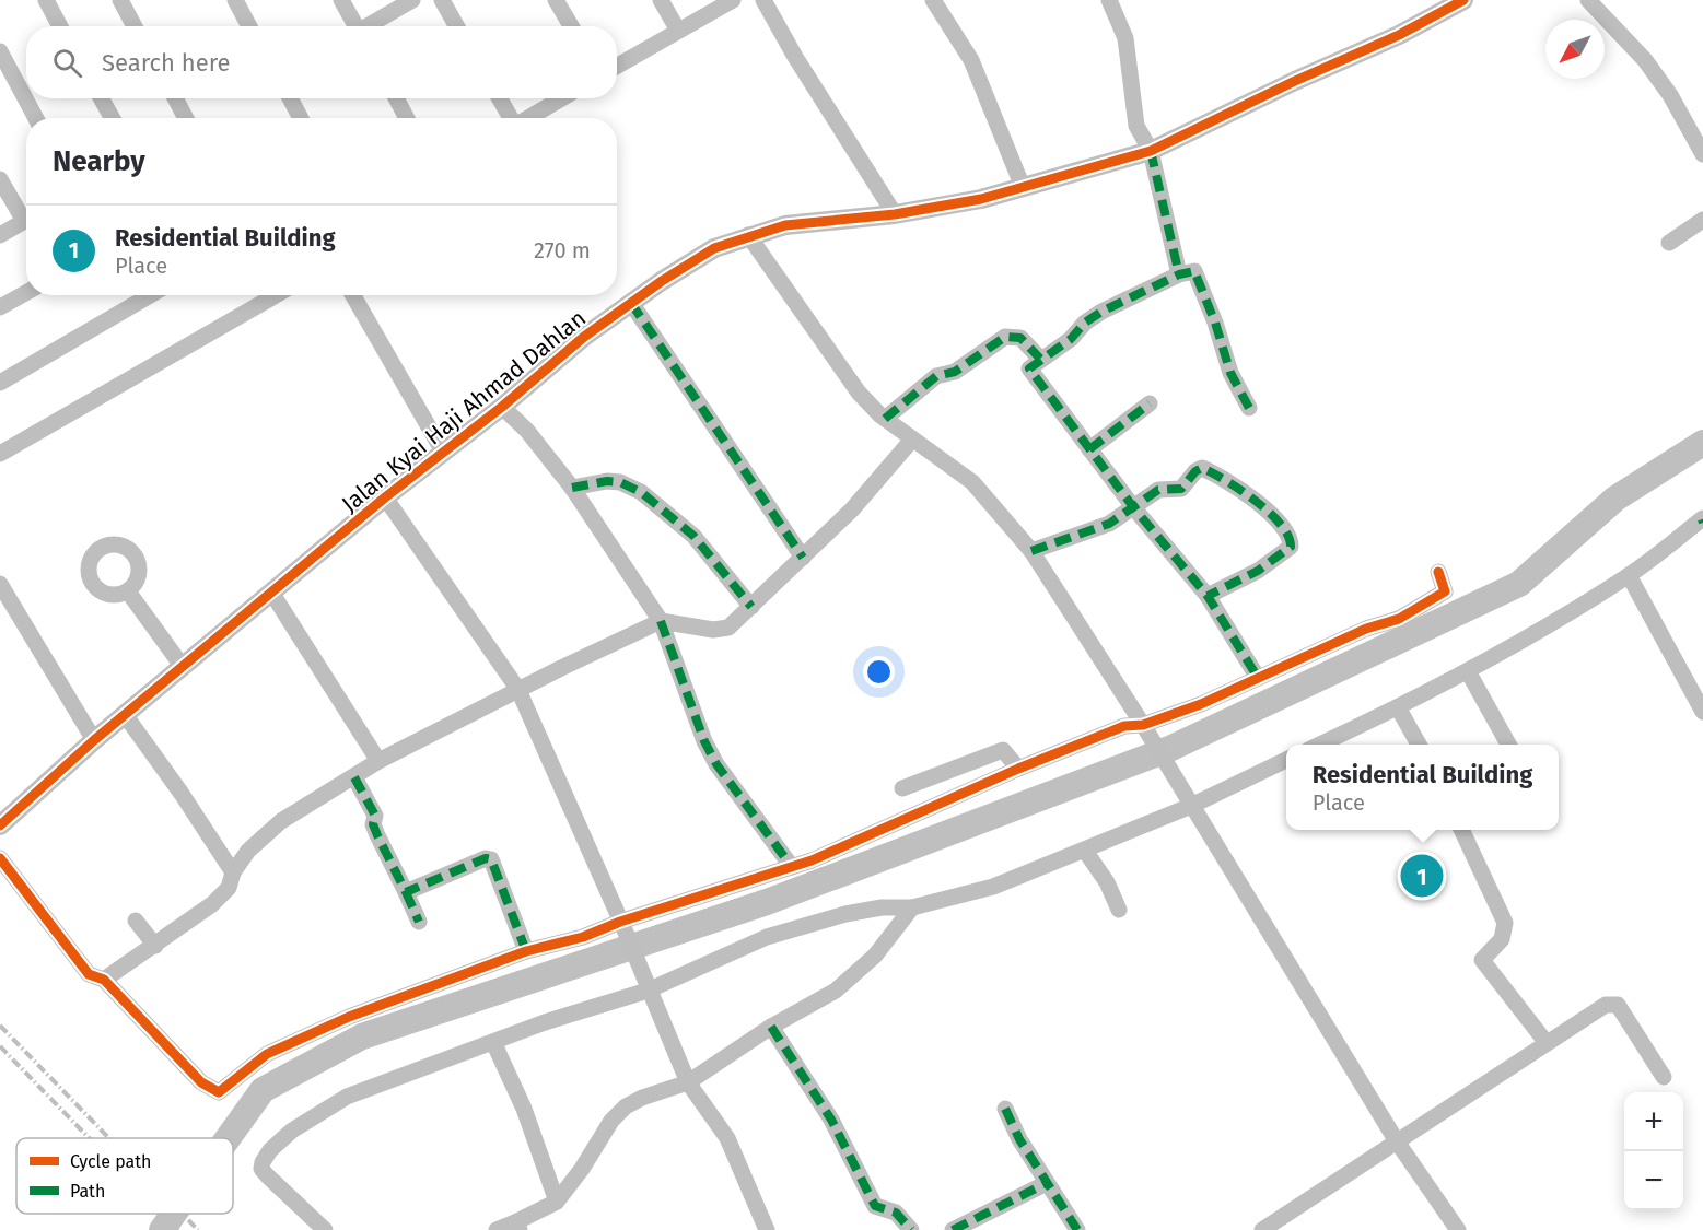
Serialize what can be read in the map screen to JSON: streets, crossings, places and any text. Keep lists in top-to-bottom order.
{
  "streets": {
    "street": ["Jalan Kyai Haji Ahmad Dahlan"]
  },
  "legend": ["Cycle path", "Path"],
  "north": "bottom left",
  "page": {
    "search": "Search here",
    "heading": "Nearby",
    "list": [
      {
        "mark": "1",
        "name": "Residential Building",
        "note": "Place",
        "value": "270 m"
      }
    ],
    "popup": ["Residential Building", "Place"],
    "pins": "1",
    "map_buttons": ["+", "−"]
  }
}
